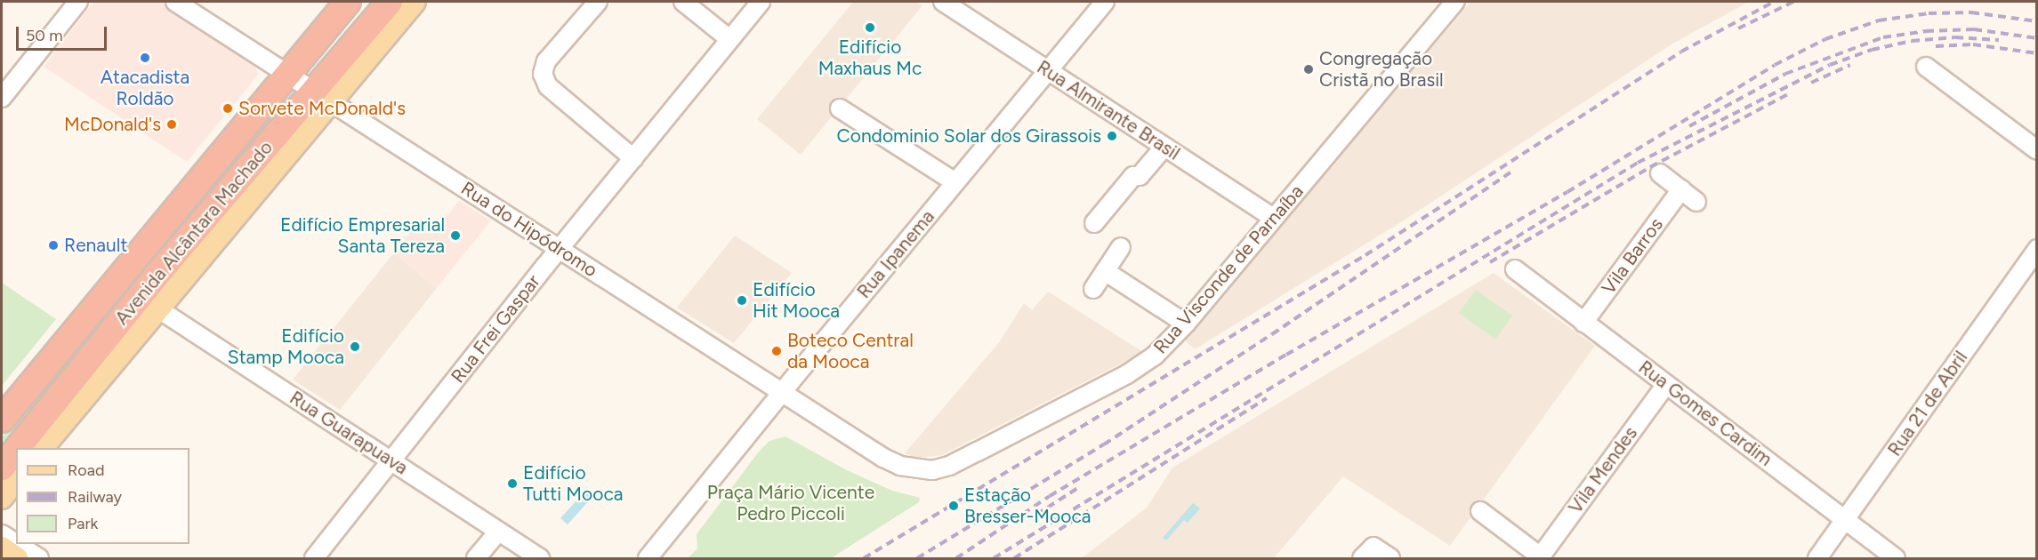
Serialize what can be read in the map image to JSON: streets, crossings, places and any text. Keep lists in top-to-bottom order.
{
  "streets": {
    "highway": ["Avenida Alcântara Machado"],
    "street": [
      "Rua Almirante Brasil",
      "Rua do Hipódromo",
      "Rua Ipanema",
      "Vila Barros",
      "Rua Visconde de Parnaíba",
      "Rua Frei Gaspar",
      "Rua 21 de Abril",
      "Rua Gomes Cardim",
      "Rua Guarapuava",
      "Vila Mendes"
    ]
  },
  "crossings": [
    ["Rua Almirante Brasil", "Rua Ipanema"],
    ["Rua Almirante Brasil", "Rua Visconde de Parnaíba"],
    ["Rua do Hipódromo", "Avenida Alcântara Machado"],
    ["Rua do Hipódromo", "Rua Ipanema"],
    ["Rua do Hipódromo", "Rua Visconde de Parnaíba"],
    ["Rua do Hipódromo", "Rua Frei Gaspar"],
    ["Avenida Alcântara Machado", "Rua Guarapuava"],
    ["Vila Barros", "Rua Gomes Cardim"],
    ["Rua Frei Gaspar", "Rua Guarapuava"],
    ["Rua 21 de Abril", "Rua Gomes Cardim"],
    ["Rua Gomes Cardim", "Vila Mendes"]
  ],
  "parks": ["Praça Mário Vicente Pedro Piccoli"],
  "places": [
    "Edifício Maxhaus Mc",
    "Atacadista Roldão",
    "Congregação Cristã no Brasil",
    "Sorvete McDonald's",
    "McDonald's",
    "Condominio Solar dos Girassois",
    "Edifício Empresarial Santa Tereza",
    "Renault",
    "Edifício Hit Mooca",
    "Edifício Stamp Mooca",
    "Boteco Central da Mooca",
    "Edifício Tutti Mooca",
    "Estação Bresser-Mooca"
  ],
  "legend": ["Road", "Railway", "Park"],
  "scale_bar": "50 m"
}
